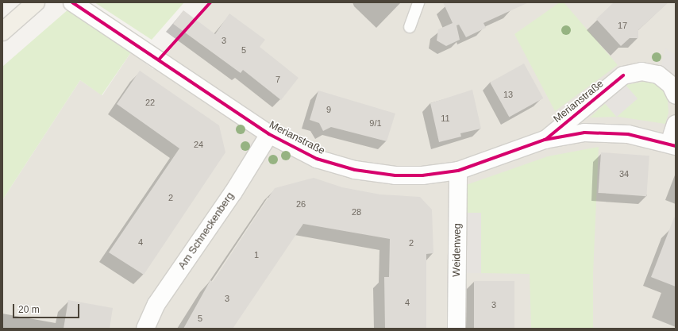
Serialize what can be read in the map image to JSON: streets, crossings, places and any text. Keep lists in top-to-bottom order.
{
  "streets": {
    "street": ["Merianstraße", "Am Schneckenberg", "Weidenweg"]
  },
  "crossings": [
    ["Merianstraße", "Am Schneckenberg"],
    ["Merianstraße", "Weidenweg"]
  ],
  "house_numbers": [
    "17",
    "3",
    "5",
    "7",
    "13",
    "22",
    "9",
    "11",
    "9/1",
    "24",
    "34",
    "2",
    "26",
    "28",
    "4",
    "2",
    "1",
    "3",
    "4",
    "3",
    "5"
  ],
  "scale_bar": "20 m"
}
